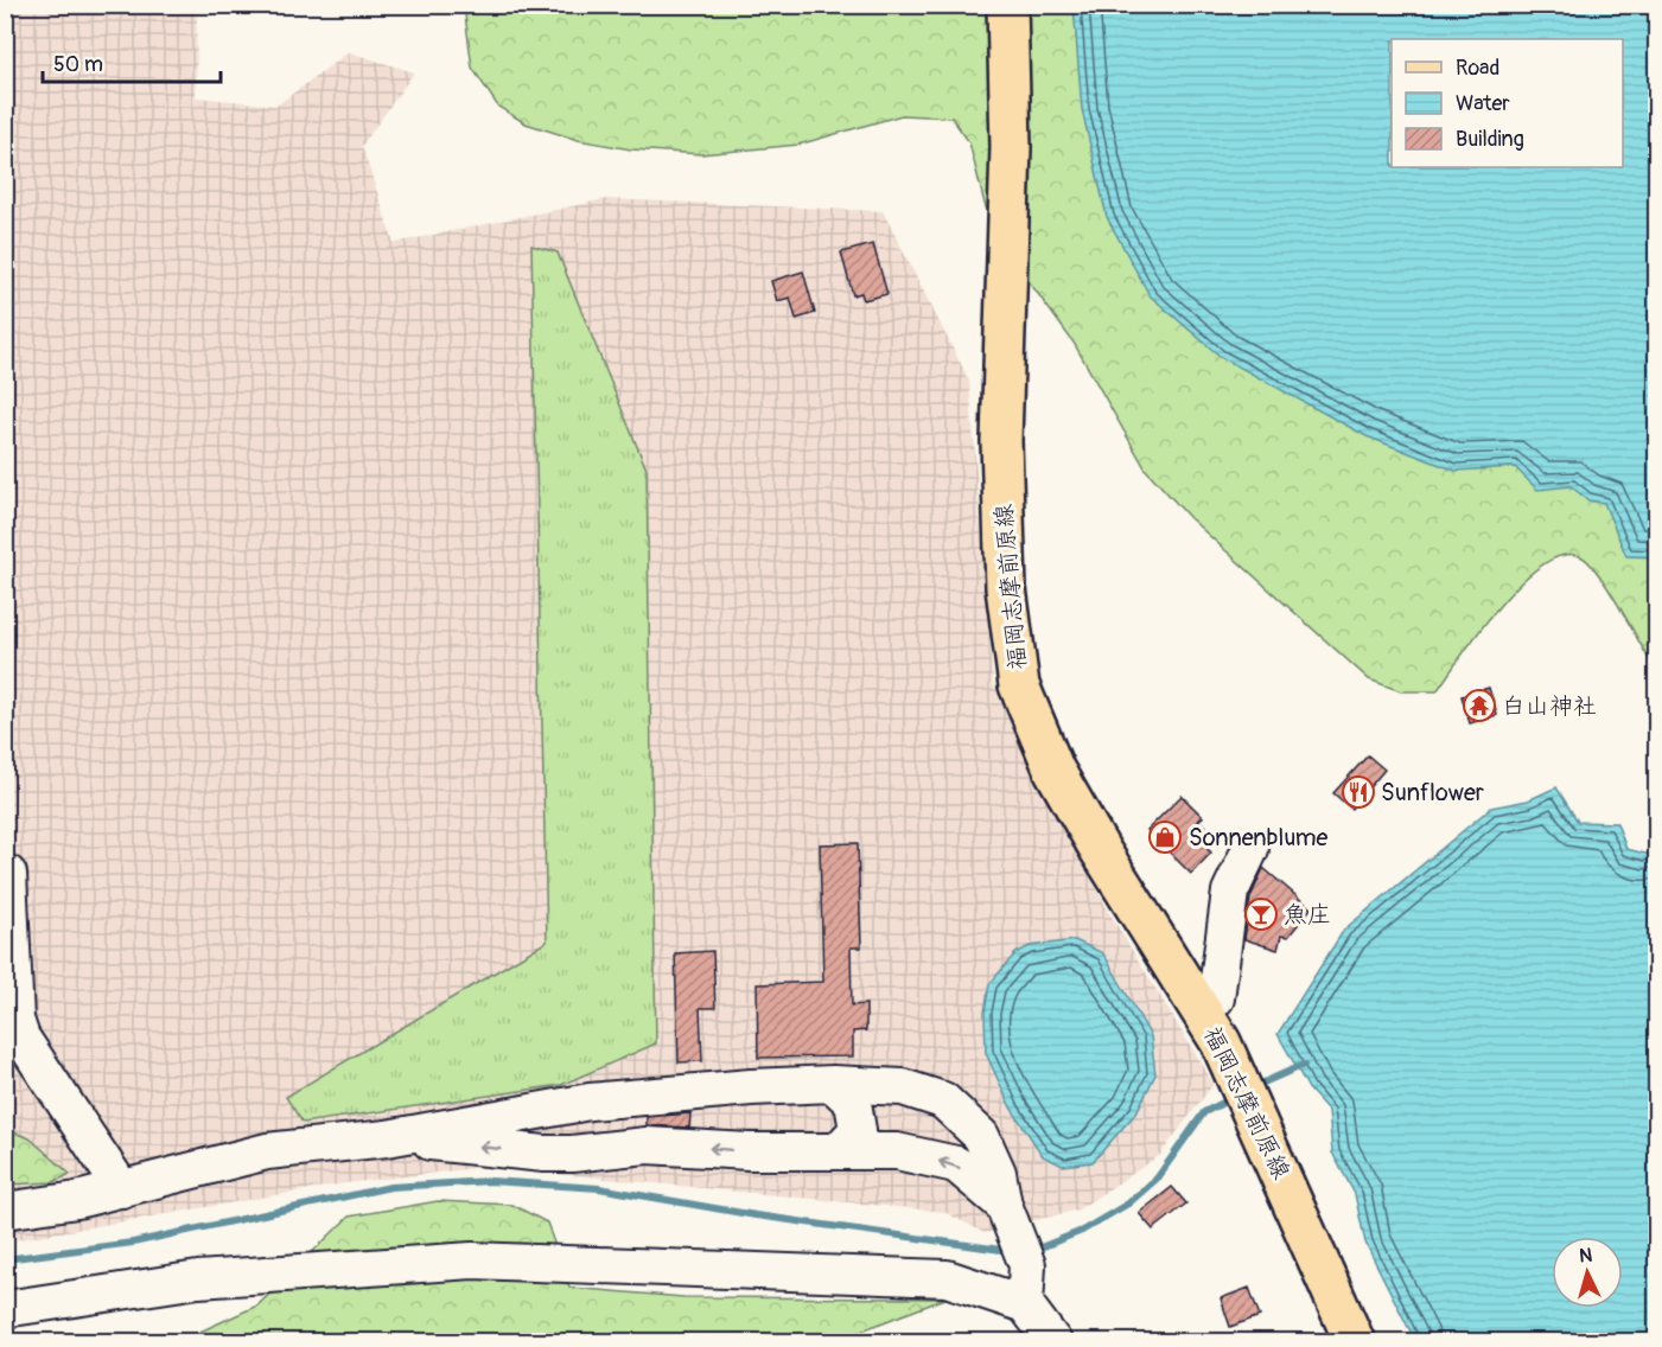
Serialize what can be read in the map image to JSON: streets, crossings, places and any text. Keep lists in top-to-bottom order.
{
  "streets": {
    "main road": ["福岡志摩前原線"]
  },
  "places": {
    "temple": ["白山神社"],
    "restaurant": ["Sunflower"],
    "shop": ["Sonnenblume"],
    "bar": ["魚庄"]
  },
  "legend": ["Road", "Water", "Building"],
  "scale_bar": "50 m",
  "north": "top"
}
